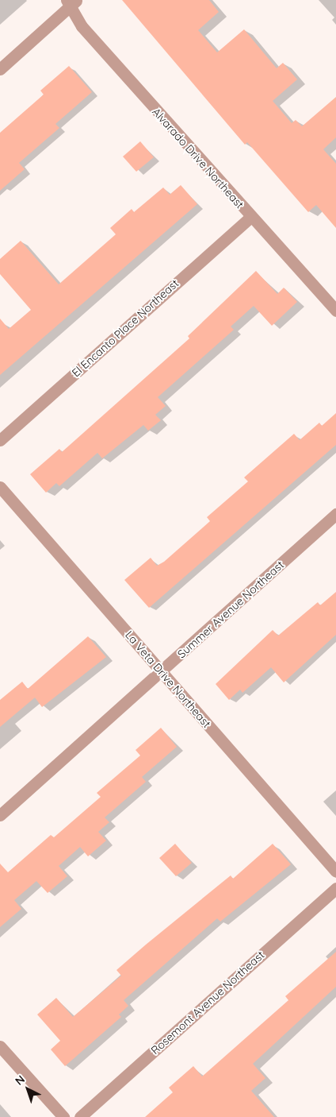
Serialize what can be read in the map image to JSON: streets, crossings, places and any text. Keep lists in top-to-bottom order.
{
  "streets": {
    "street": [
      "Alvarado Drive Northeast",
      "El Encanto Place Northeast",
      "Summer Avenue Northeast",
      "La Veta Drive Northeast",
      "Rosemont Avenue Northeast"
    ]
  },
  "crossings": [
    ["Alvarado Drive Northeast", "El Encanto Place Northeast"],
    ["Summer Avenue Northeast", "La Veta Drive Northeast"]
  ],
  "north": "top left"
}
